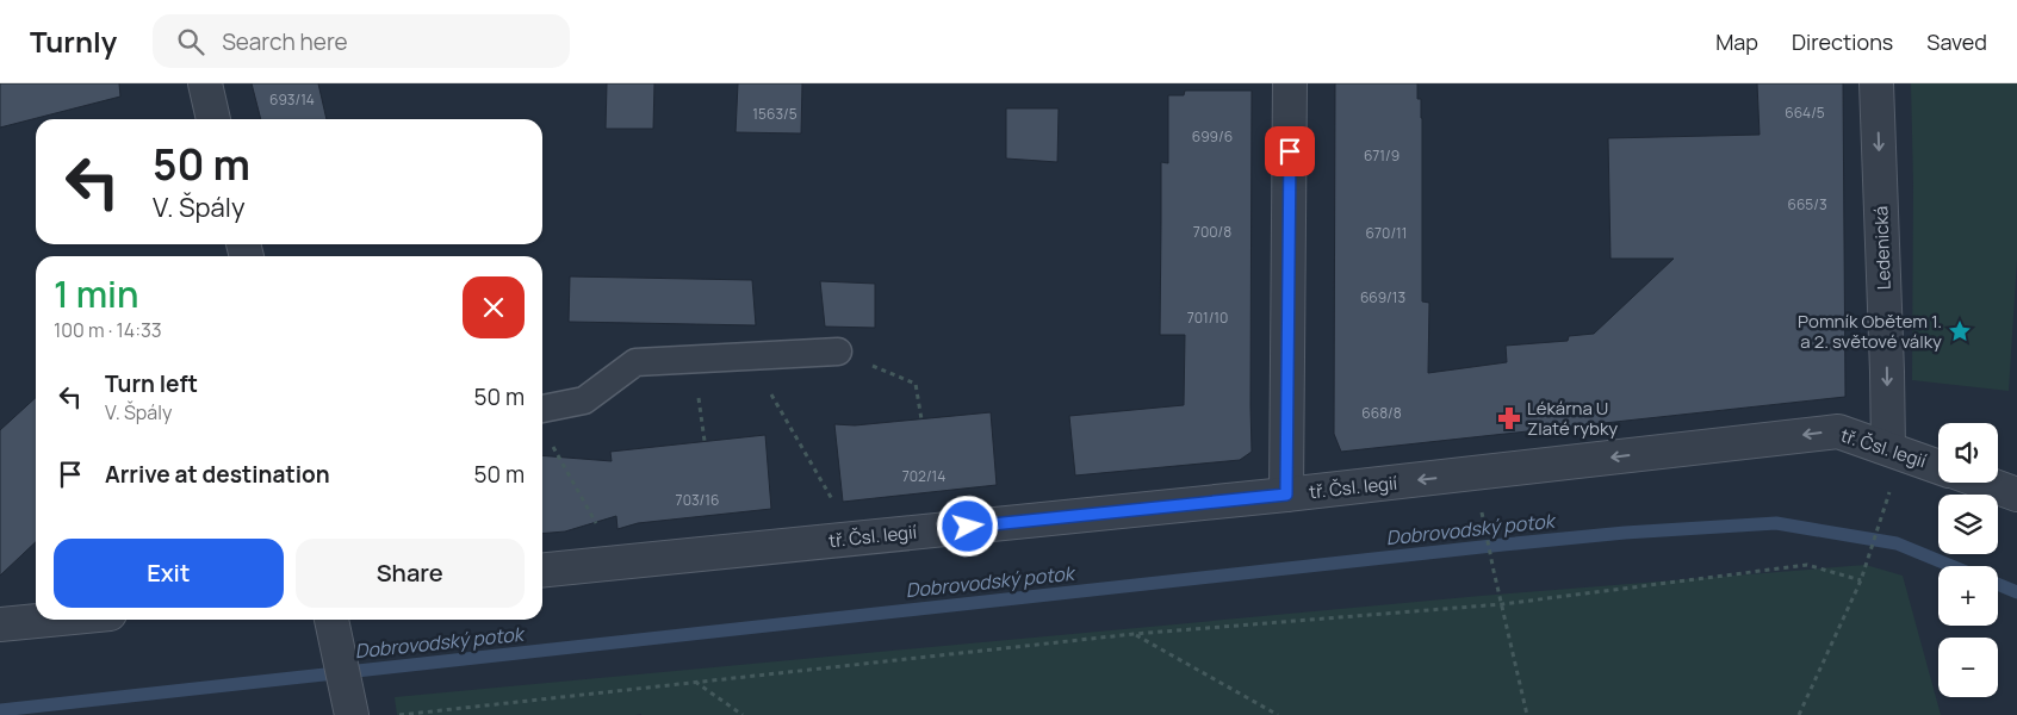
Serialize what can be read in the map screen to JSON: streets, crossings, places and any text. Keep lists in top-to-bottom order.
{
  "streets": {
    "street": ["Ledenická", "tř. Čsl. legií"]
  },
  "crossings": [
    ["Ledenická", "tř. Čsl. legií"]
  ],
  "one_way": ["Ledenická", "tř. Čsl. legií"],
  "water": ["Dobrovodský potok"],
  "places": {
    "place": ["Pomník Obětem 1. a 2. světové války"],
    "pharmacy": ["Lékárna U Zlaté rybky"]
  },
  "house_numbers": [
    "693/14",
    "664/5",
    "1563/5",
    "699/6",
    "671/9",
    "665/3",
    "700/8",
    "670/11",
    "669/13",
    "701/10",
    "668/8",
    "702/14",
    "703/16"
  ],
  "page": {
    "header": "Turnly",
    "search": "Search here",
    "nav": ["Map", "Directions", "Saved"],
    "turn": ["50 m", "V. Špály"],
    "heading": ["1 min", "100 m · 14:33"],
    "list": [
      {
        "name": "Turn left",
        "note": "V. Špály",
        "value": "50 m"
      },
      {
        "name": "Arrive at destination",
        "value": "50 m"
      }
    ],
    "map_buttons": ["+", "−"],
    "buttons": ["Exit", "Share"]
  }
}
